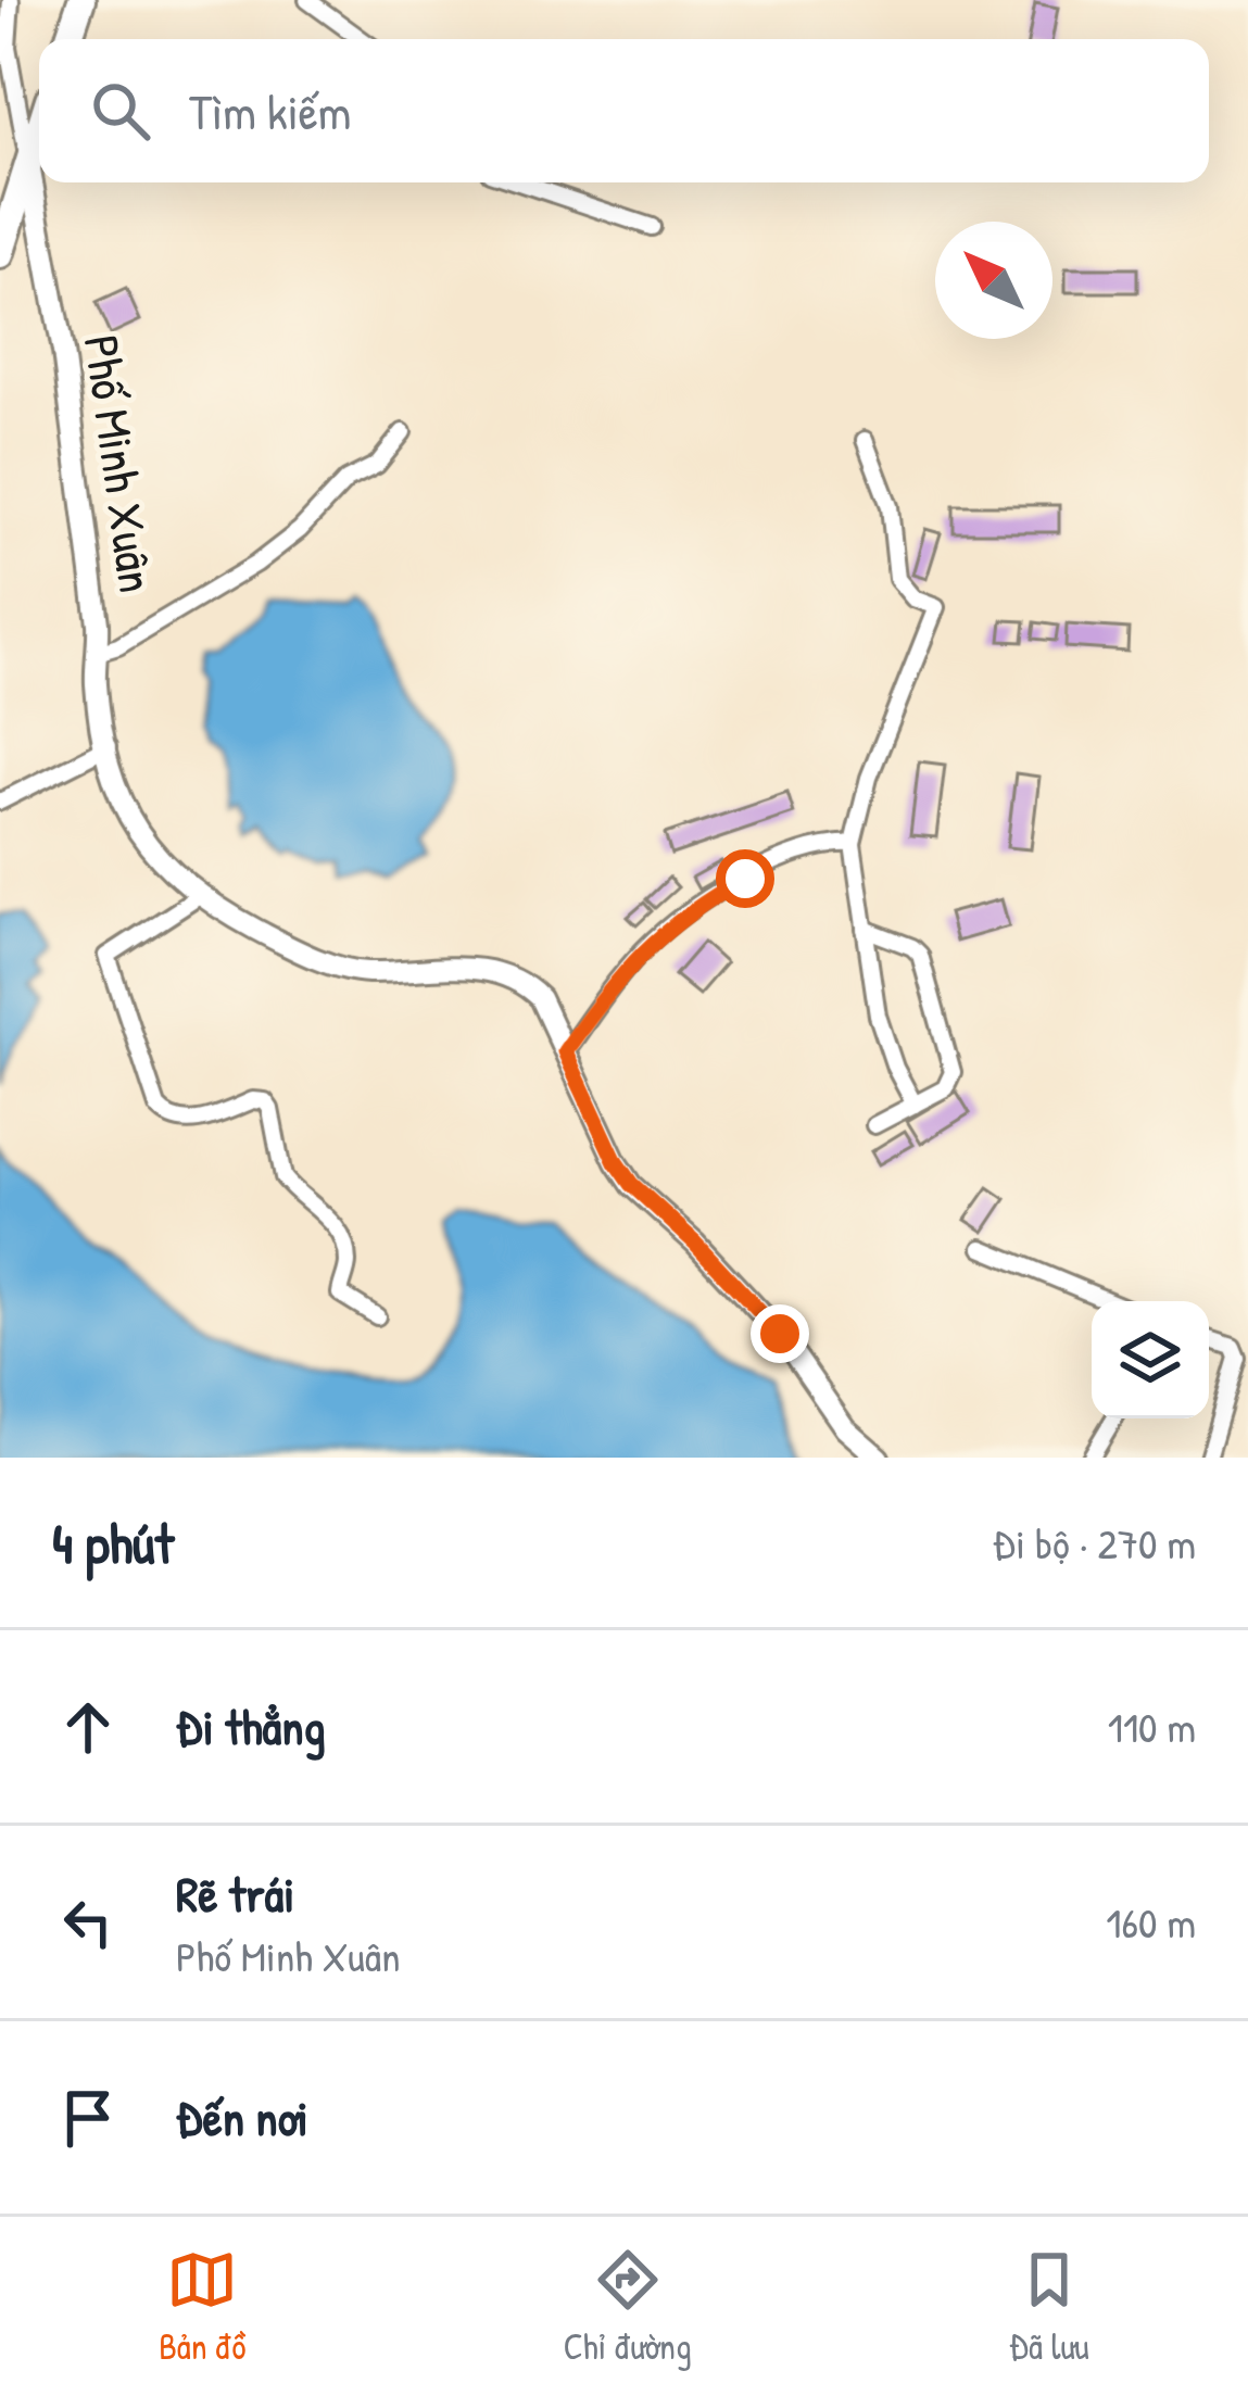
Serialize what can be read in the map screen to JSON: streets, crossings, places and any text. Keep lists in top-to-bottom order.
{
  "streets": {
    "street": ["Phố Minh Xuân"]
  },
  "north": "top left",
  "page": {
    "search": "Tìm kiếm",
    "heading": ["4 phút", "Đi bộ · 270 m"],
    "list": [
      ["Đi thẳng", "110 m"],
      ["Rẽ trái", "Phố Minh Xuân", "160 m"],
      "Đến nơi"
    ],
    "nav": ["Bản đồ", "Chỉ đường", "Đã lưu"]
  }
}
